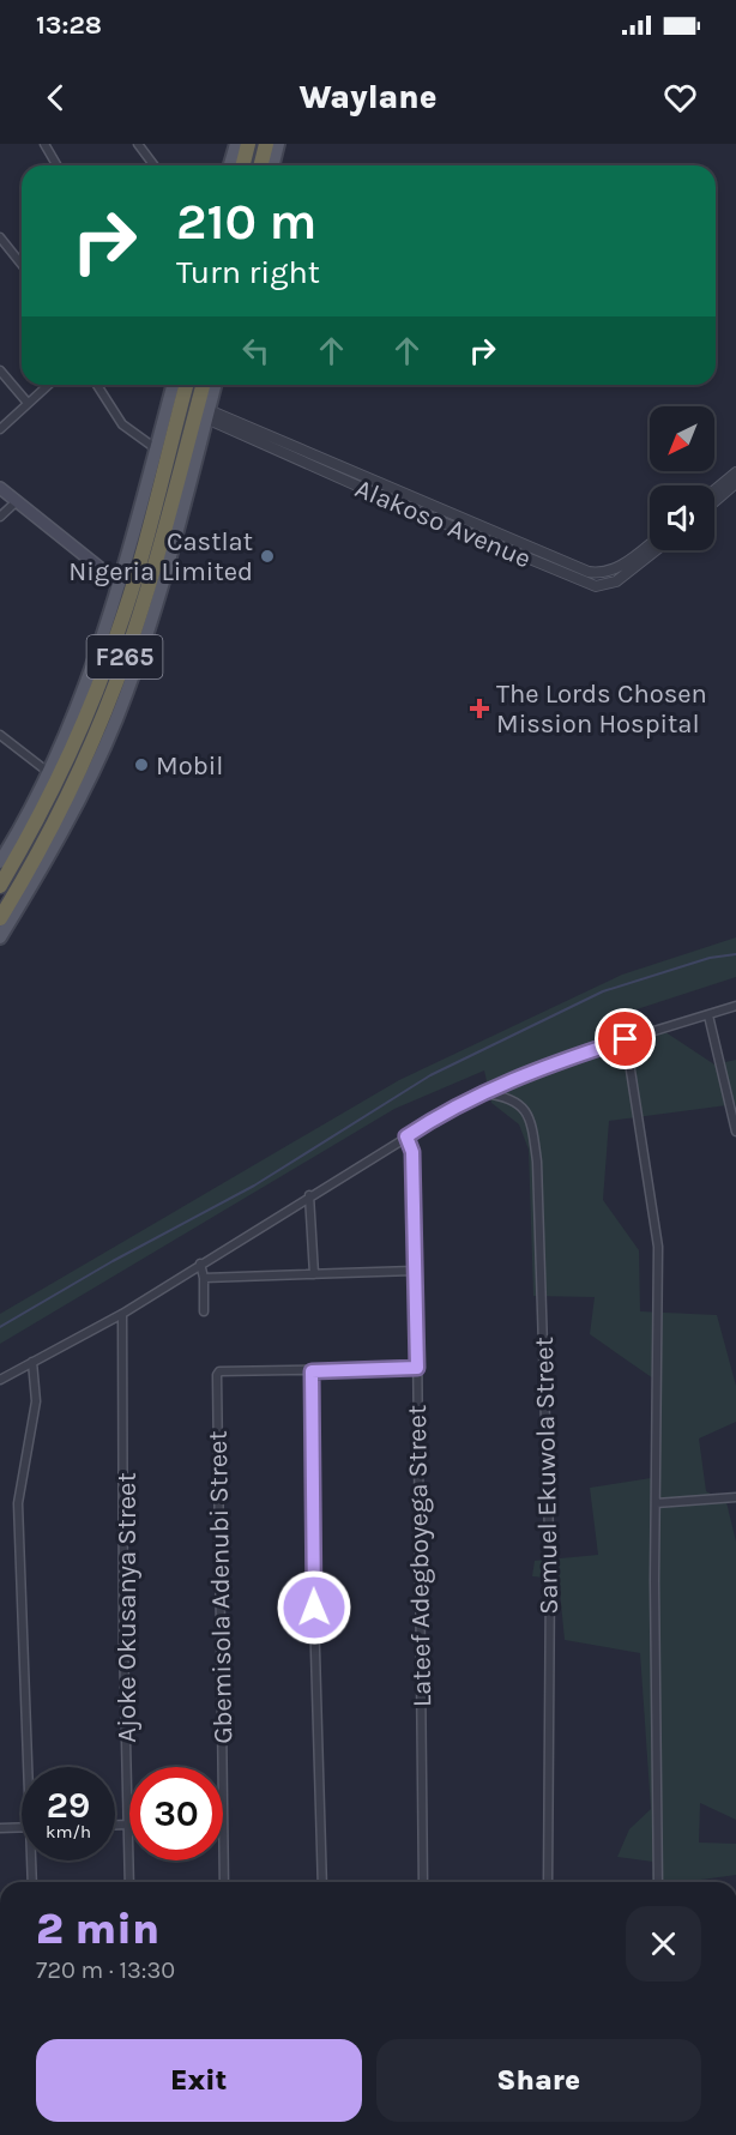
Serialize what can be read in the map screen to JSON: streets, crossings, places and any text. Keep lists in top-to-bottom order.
{
  "streets": {
    "highway": ["F265"],
    "street": [
      "Alakoso Avenue",
      "Samuel Ekuwola Street",
      "Lateef Adegboyega Street",
      "Gbemisola Adenubi Street",
      "Ajoke Okusanya Street"
    ]
  },
  "places": {
    "other": ["Castlat Nigeria Limited", "Mobil"],
    "health": ["The Lords Chosen Mission Hospital"]
  },
  "north": "bottom left",
  "page": {
    "status": "13:28",
    "header": "Waylane",
    "turn": ["210 m", "Turn right"],
    "speed": "29 km/h",
    "limit": "30",
    "heading": ["2 min", "720 m · 13:30"],
    "buttons": ["Exit", "Share"]
  }
}
